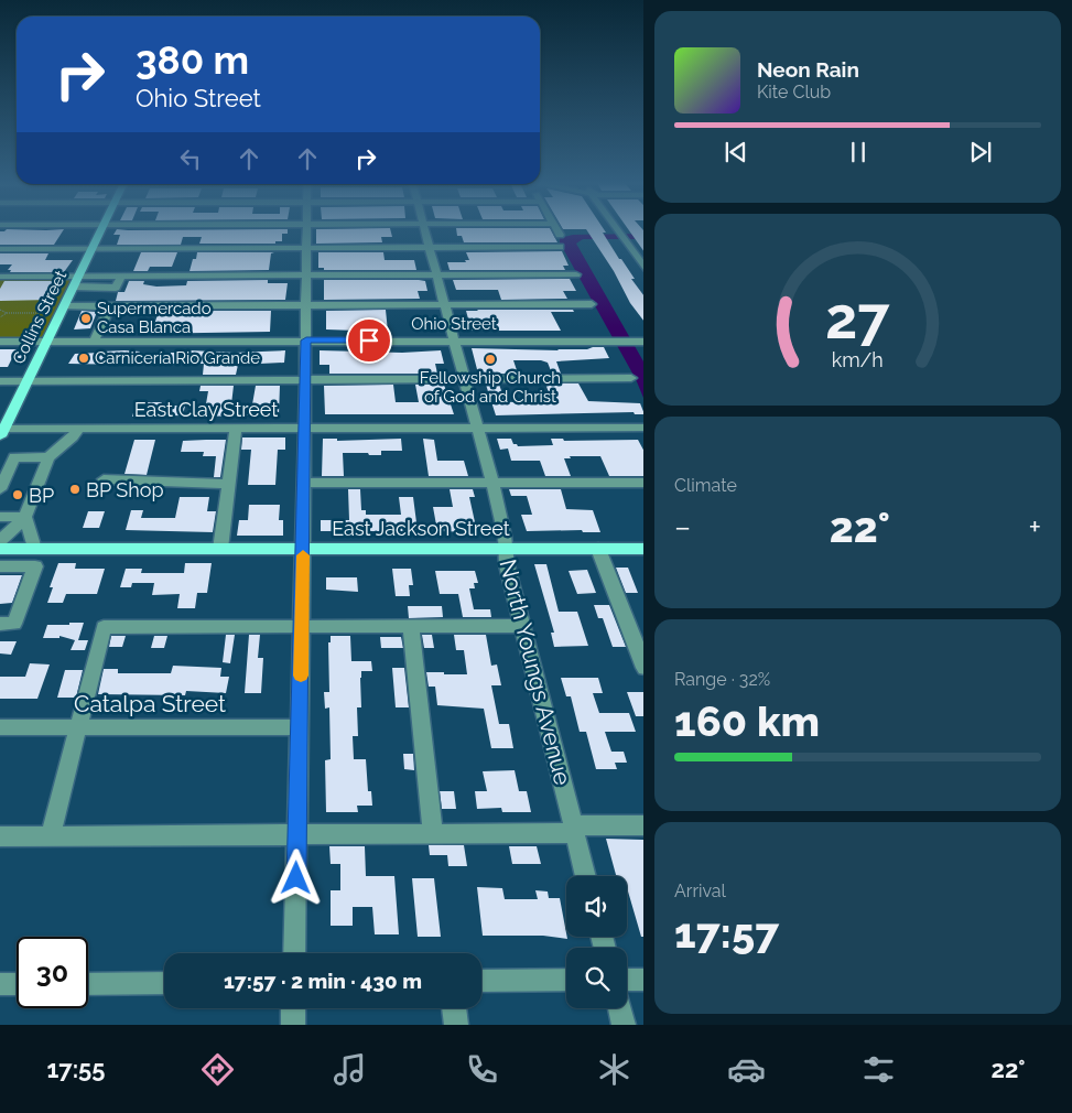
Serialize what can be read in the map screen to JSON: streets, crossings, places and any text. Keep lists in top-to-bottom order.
{
  "streets": {
    "main road": ["Collins Street", "East Jackson Street"],
    "street": [
      "Ohio Street",
      "East Clay Street",
      "North Youngs Avenue",
      "Catalpa Street"
    ]
  },
  "crossings": [
    ["Collins Street", "Ohio Street"],
    ["Collins Street", "East Clay Street"],
    ["Ohio Street", "North Youngs Avenue"],
    ["East Clay Street", "North Youngs Avenue"],
    ["East Jackson Street", "North Youngs Avenue"]
  ],
  "places": [
    "Supermercado Casa Blanca",
    "Carnicería Rio Grande",
    "Fellowship Church of God and Christ",
    "BP Shop",
    "BP"
  ],
  "page": {
    "turn": ["380 m", "Ohio Street"],
    "song": ["Neon Rain", "Kite Club"],
    "tile": [
      "Climate",
      ["Range · 32%", "160 km"],
      ["Arrival", "17:57"]
    ],
    "heat": ["−", "22°", "+"],
    "limit": "30",
    "trip": "17:57 · 2 min · 430 m",
    "tabs": ["17:55", "22°"],
    "gauge": ["27", "km/h"]
  }
}
